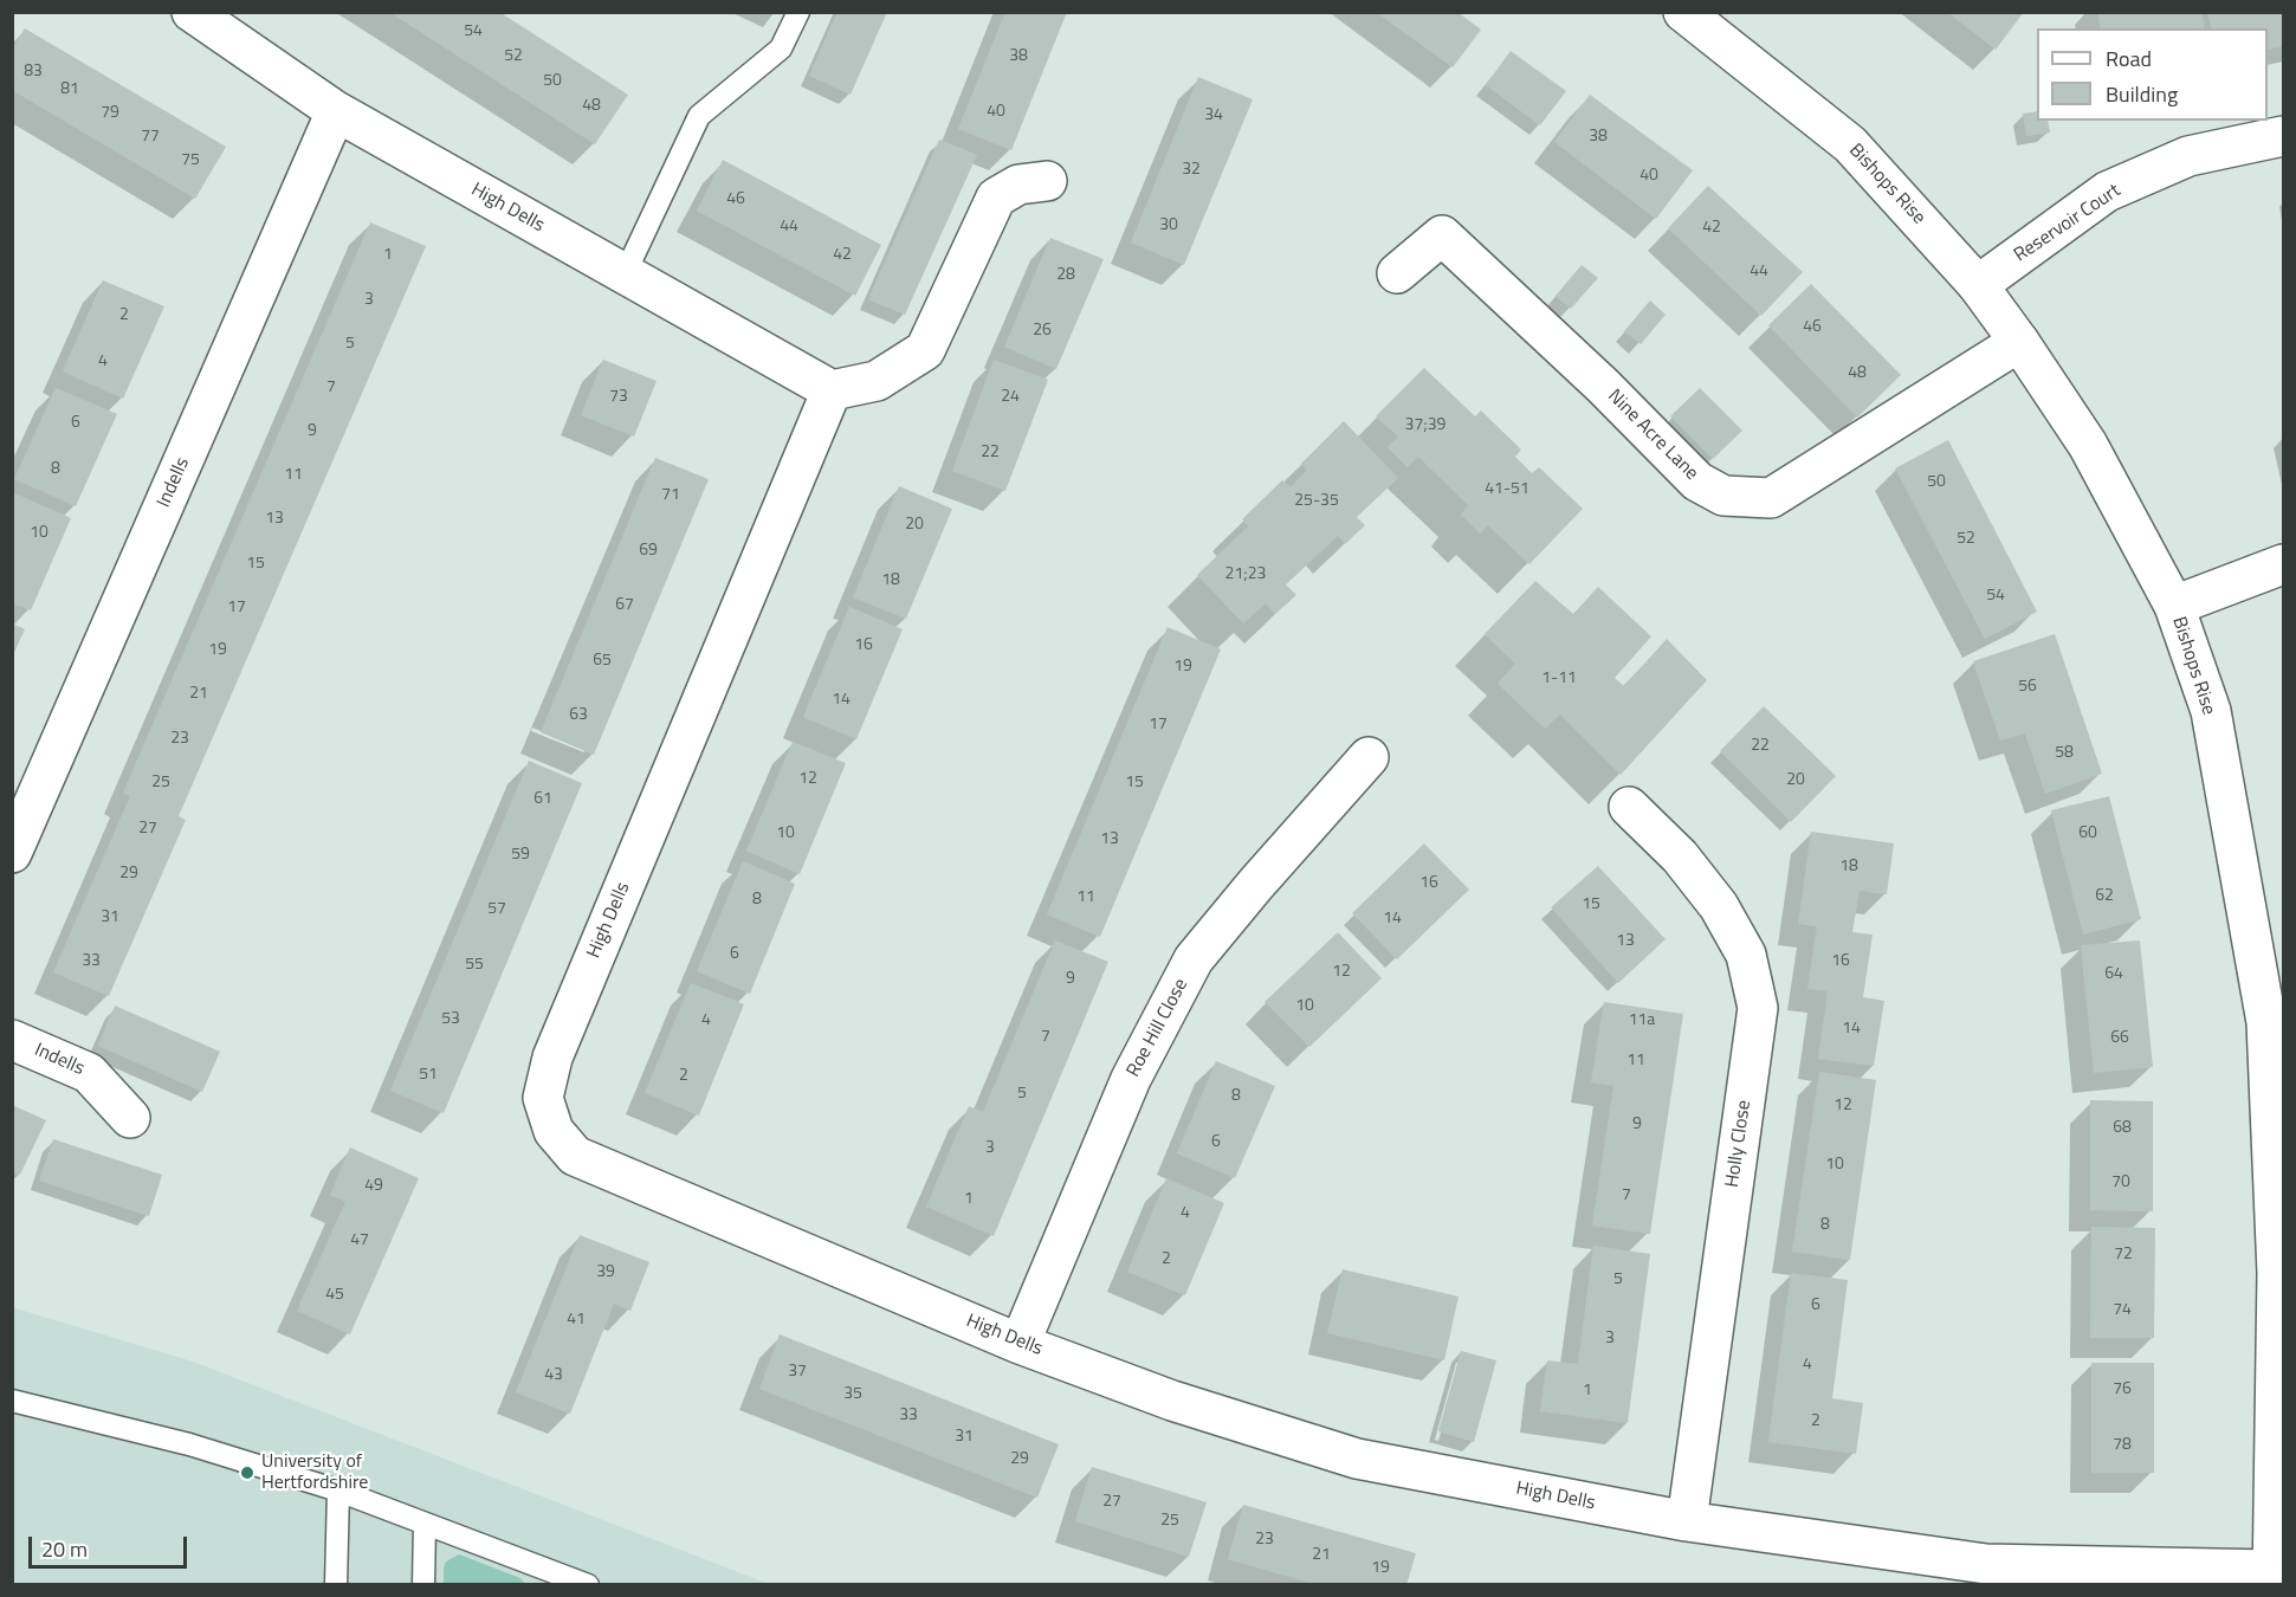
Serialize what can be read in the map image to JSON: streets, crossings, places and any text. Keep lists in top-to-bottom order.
{
  "streets": {
    "street": [
      "Bishops Rise",
      "High Dells",
      "Reservoir Court",
      "Nine Acre Lane",
      "Indells",
      "Roe Hill Close",
      "Holly Close"
    ]
  },
  "crossings": [
    ["Bishops Rise", "High Dells"],
    ["Bishops Rise", "Reservoir Court"],
    ["Bishops Rise", "Nine Acre Lane"],
    ["High Dells", "Indells"],
    ["High Dells", "Roe Hill Close"],
    ["High Dells", "Holly Close"]
  ],
  "places": ["University of Hertfordshire"],
  "house_numbers": [
    "54",
    "52",
    "38",
    "83",
    "50",
    "81",
    "48",
    "40",
    "79",
    "34",
    "77",
    "38",
    "75",
    "32",
    "40",
    "46",
    "30",
    "44",
    "42",
    "1",
    "42",
    "44",
    "28",
    "3",
    "2",
    "46",
    "26",
    "5",
    "4",
    "48",
    "7",
    "73",
    "24",
    "6",
    "37;39",
    "9",
    "22",
    "8",
    "11",
    "50",
    "41-51",
    "71",
    "25-35",
    "13",
    "20",
    "10",
    "52",
    "69",
    "15",
    "21;23",
    "18",
    "54",
    "67",
    "17",
    "16",
    "19",
    "65",
    "19",
    "1-11",
    "56",
    "21",
    "14",
    "63",
    "17",
    "23",
    "22",
    "58",
    "12",
    "20",
    "25",
    "15",
    "61",
    "27",
    "10",
    "60",
    "13",
    "59",
    "18",
    "29",
    "16",
    "62",
    "11",
    "8",
    "15",
    "57",
    "31",
    "14",
    "13",
    "6",
    "33",
    "16",
    "55",
    "12",
    "64",
    "9",
    "10",
    "53",
    "4",
    "11a",
    "14",
    "7",
    "66",
    "11",
    "51",
    "2",
    "5",
    "8",
    "12",
    "9",
    "68",
    "6",
    "3",
    "10",
    "70",
    "49",
    "7",
    "1",
    "4",
    "8",
    "47",
    "72",
    "2",
    "39",
    "5",
    "45",
    "6",
    "74",
    "41",
    "3",
    "4",
    "37",
    "43",
    "76",
    "1",
    "35",
    "33",
    "2",
    "31",
    "78",
    "29",
    "27",
    "25",
    "23",
    "21",
    "19"
  ],
  "legend": ["Road", "Building"],
  "scale_bar": "20 m"
}
